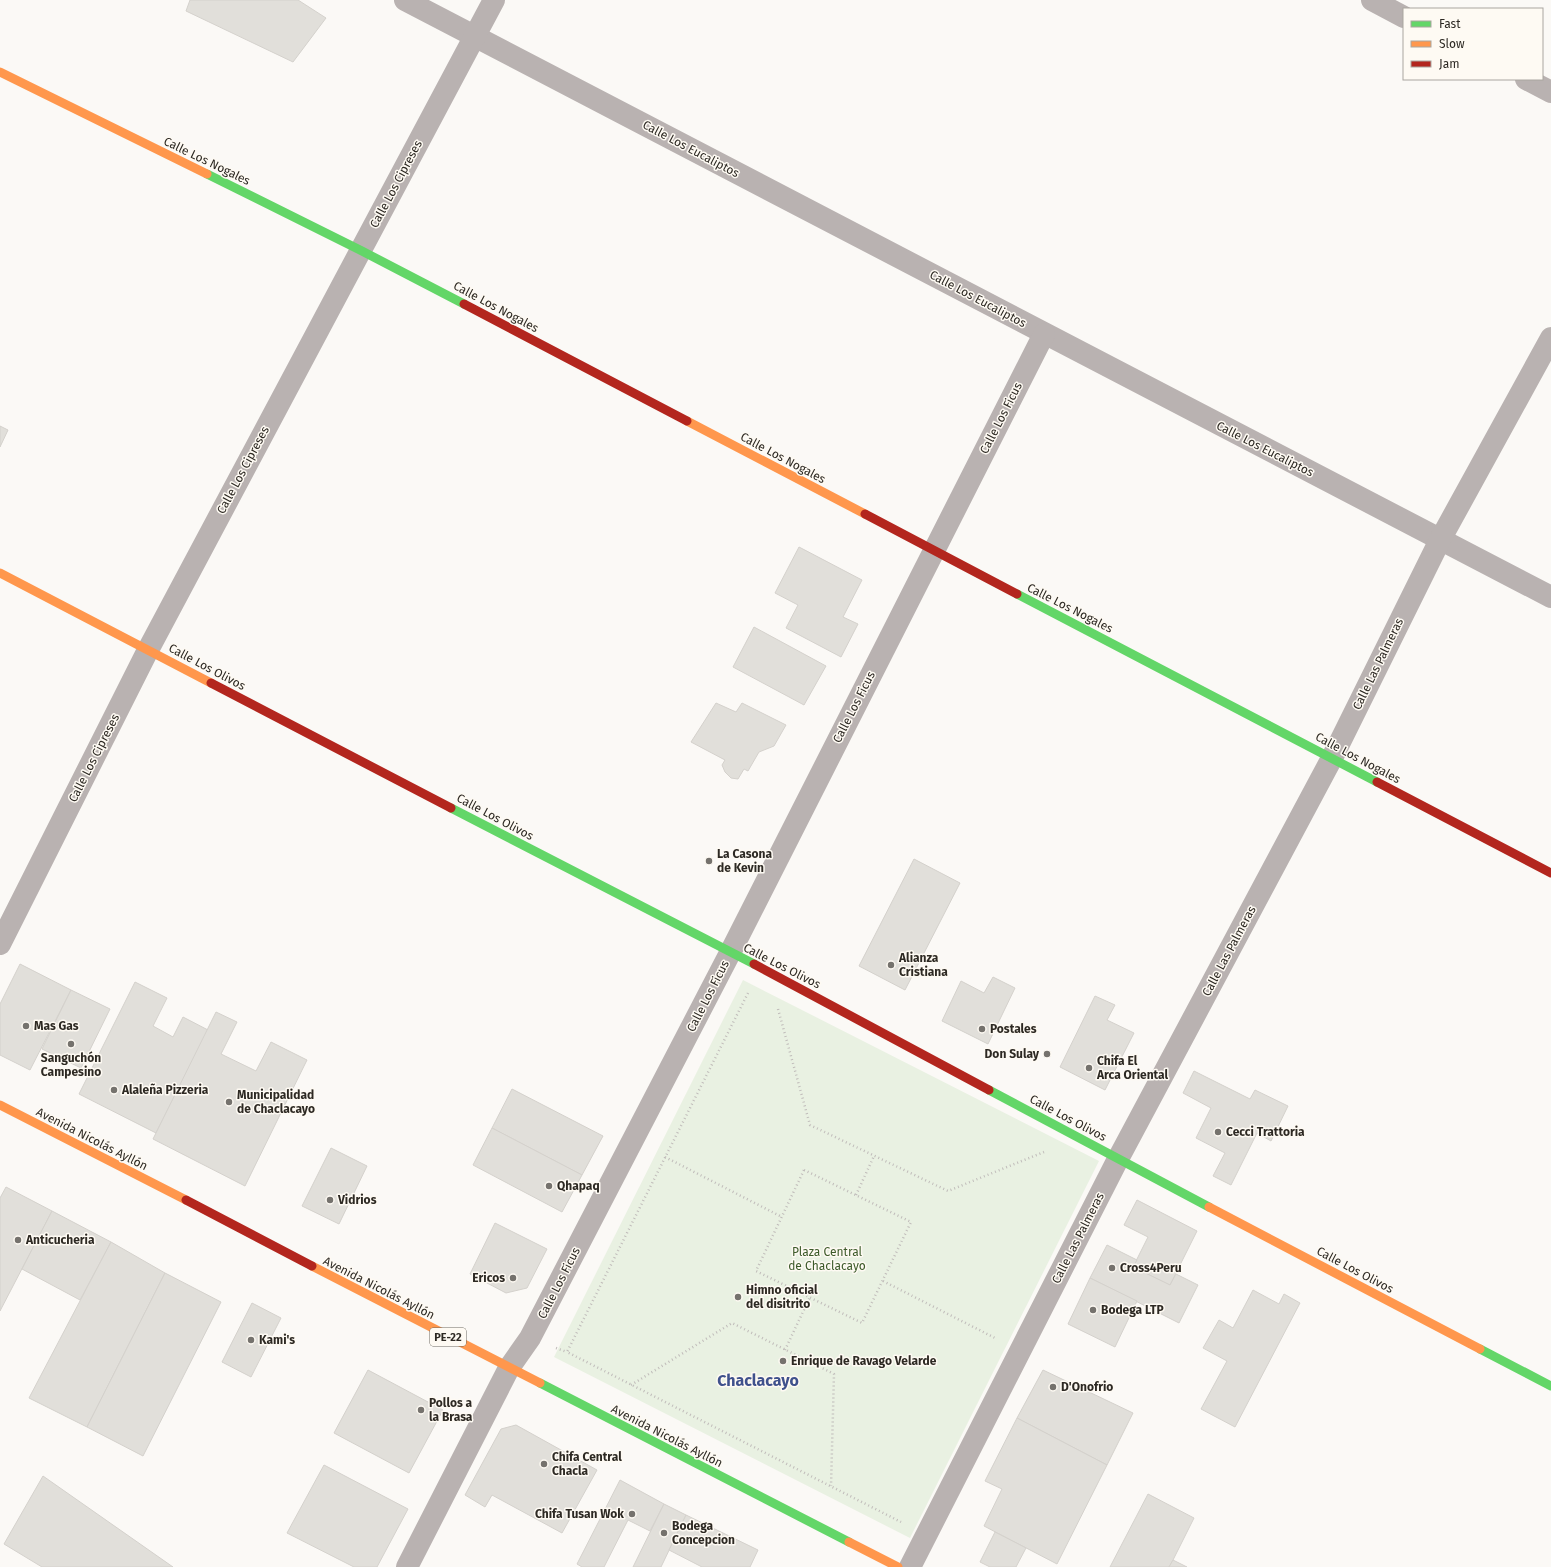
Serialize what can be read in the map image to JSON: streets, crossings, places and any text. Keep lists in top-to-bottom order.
{
  "streets": {
    "main road": [
      "Calle Los Nogales",
      "Calle Los Olivos",
      "Avenida Nicolás Ayllón",
      "PE-22"
    ],
    "street": [
      "Calle Los Eucaliptos",
      "Calle Los Cipreses",
      "Calle Los Ficus",
      "Calle Las Palmeras"
    ]
  },
  "crossings": [
    ["Calle Los Eucaliptos", "Calle Los Cipreses"],
    ["Calle Los Eucaliptos", "Calle Los Ficus"],
    ["Calle Los Eucaliptos", "Calle Las Palmeras"],
    ["Calle Los Nogales", "Calle Los Cipreses"],
    ["Calle Los Nogales", "Calle Los Ficus"],
    ["Calle Los Nogales", "Calle Las Palmeras"],
    ["Calle Los Cipreses", "Calle Los Olivos"],
    ["Calle Los Ficus", "Calle Los Olivos"],
    ["Calle Los Ficus", "Avenida Nicolás Ayllón"],
    ["Calle Las Palmeras", "Calle Los Olivos"]
  ],
  "districts": ["Chaclacayo"],
  "parks": ["Plaza Central de Chaclacayo"],
  "places": [
    "La Casona de Kevin",
    "Alianza Cristiana",
    "Mas Gas",
    "Postales",
    "Sanguchón Campesino",
    "Don Sulay",
    "Chifa El Arca Oriental",
    "Alaleña Pizzeria",
    "Municipalidad de Chaclacayo",
    "Cecci Trattoria",
    "Qhapaq",
    "Vidrios",
    "Anticucheria",
    "Cross4Peru",
    "Ericos",
    "Himno oficial del disitrito",
    "Bodega LTP",
    "Kami's",
    "Enrique de Ravago Velarde",
    "D'Onofrio",
    "Pollos a la Brasa",
    "Chifa Central Chacla",
    "Chifa Tusan Wok",
    "Bodega Concepcion"
  ],
  "legend": ["Fast", "Slow", "Jam"]
}
